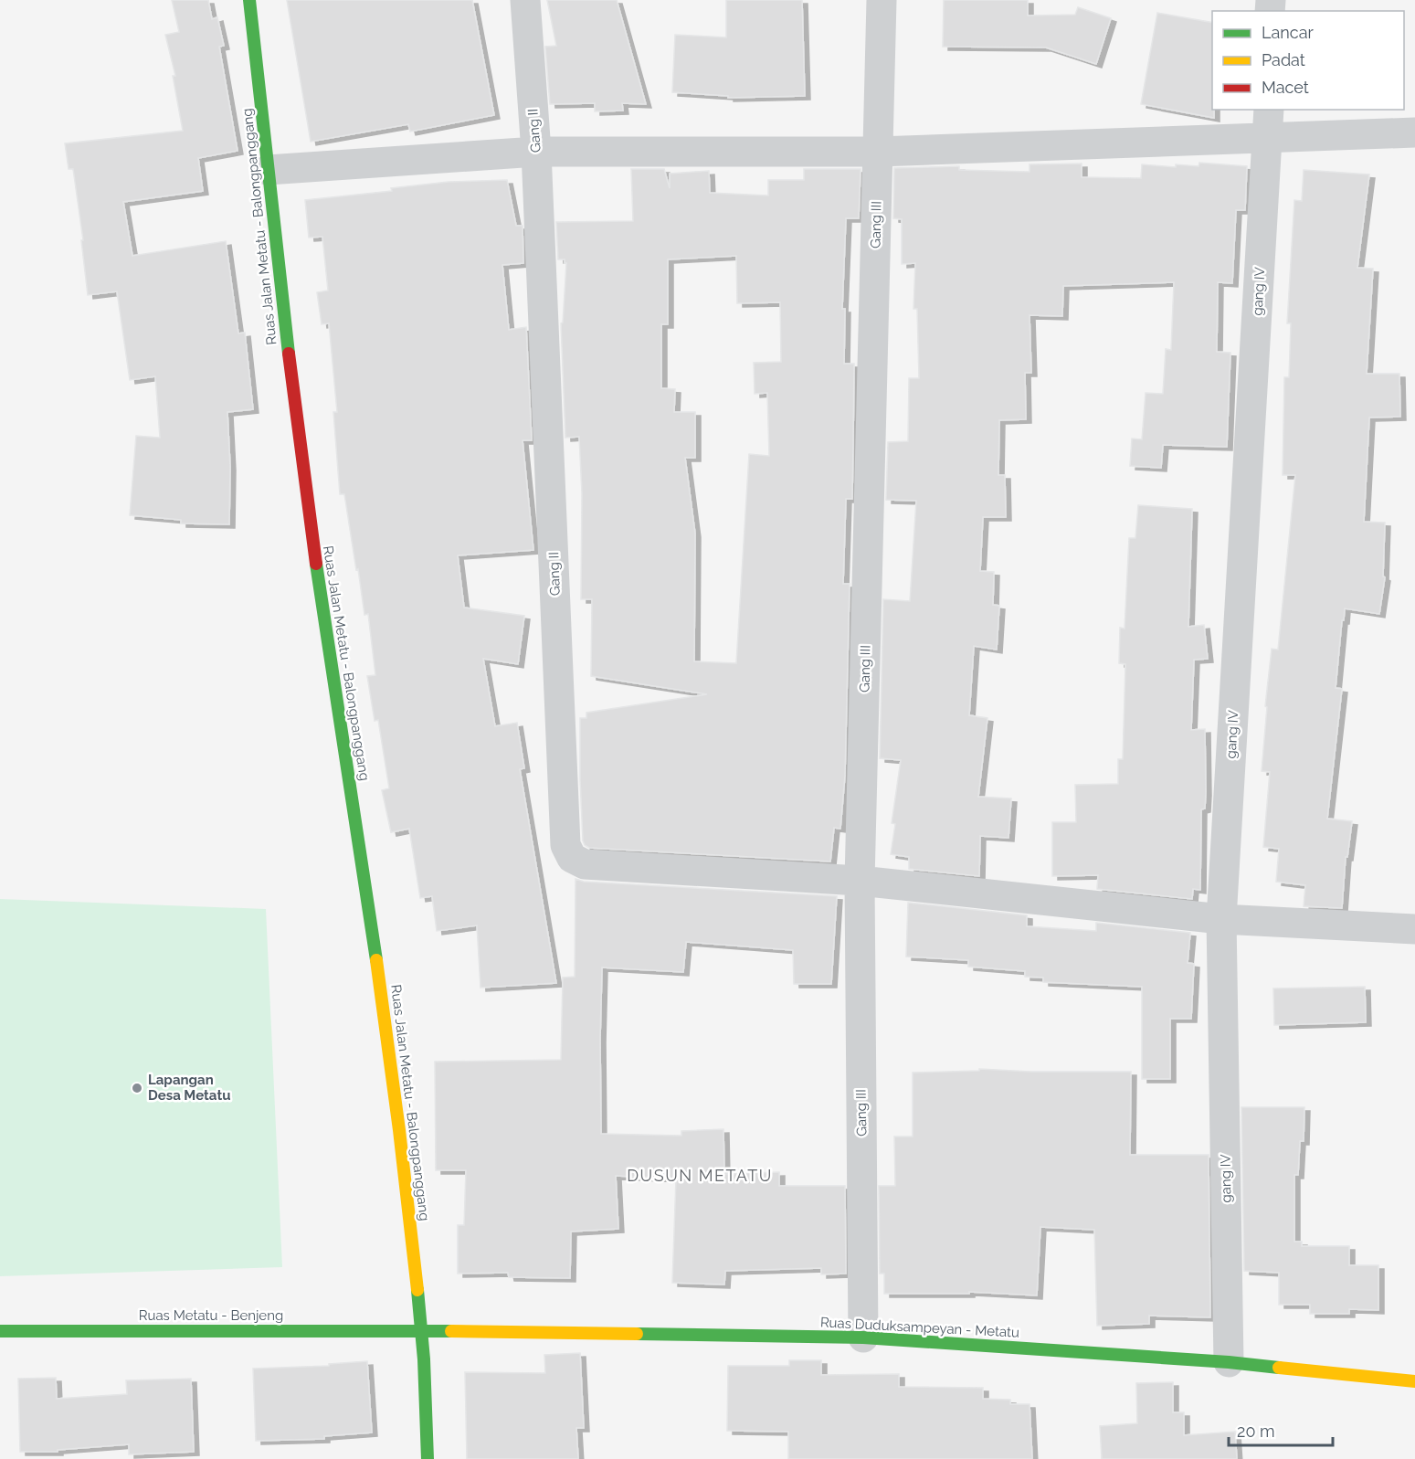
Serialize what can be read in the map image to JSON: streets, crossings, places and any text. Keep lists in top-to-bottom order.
{
  "streets": {
    "main road": ["Ruas Jalan Metatu - Balongpanggang", "Ruas Metatu - Benjeng", "Ruas Duduksampeyan - Metatu"],
    "street": ["Gang II", "Gang III", "gang IV"]
  },
  "crossings": [
    ["Gang II", "Gang III"],
    ["Gang II", "gang IV"],
    ["Gang III", "Ruas Duduksampeyan - Metatu"],
    ["Ruas Jalan Metatu - Balongpanggang", "Ruas Metatu - Benjeng"],
    ["Ruas Jalan Metatu - Balongpanggang", "Ruas Duduksampeyan - Metatu"],
    ["gang IV", "Ruas Duduksampeyan - Metatu"],
    ["Ruas Metatu - Benjeng", "Ruas Duduksampeyan - Metatu"]
  ],
  "districts": ["DUSUN METATU"],
  "places": ["Lapangan Desa Metatu"],
  "legend": ["Lancar", "Padat", "Macet"],
  "scale_bar": "20 m"
}
